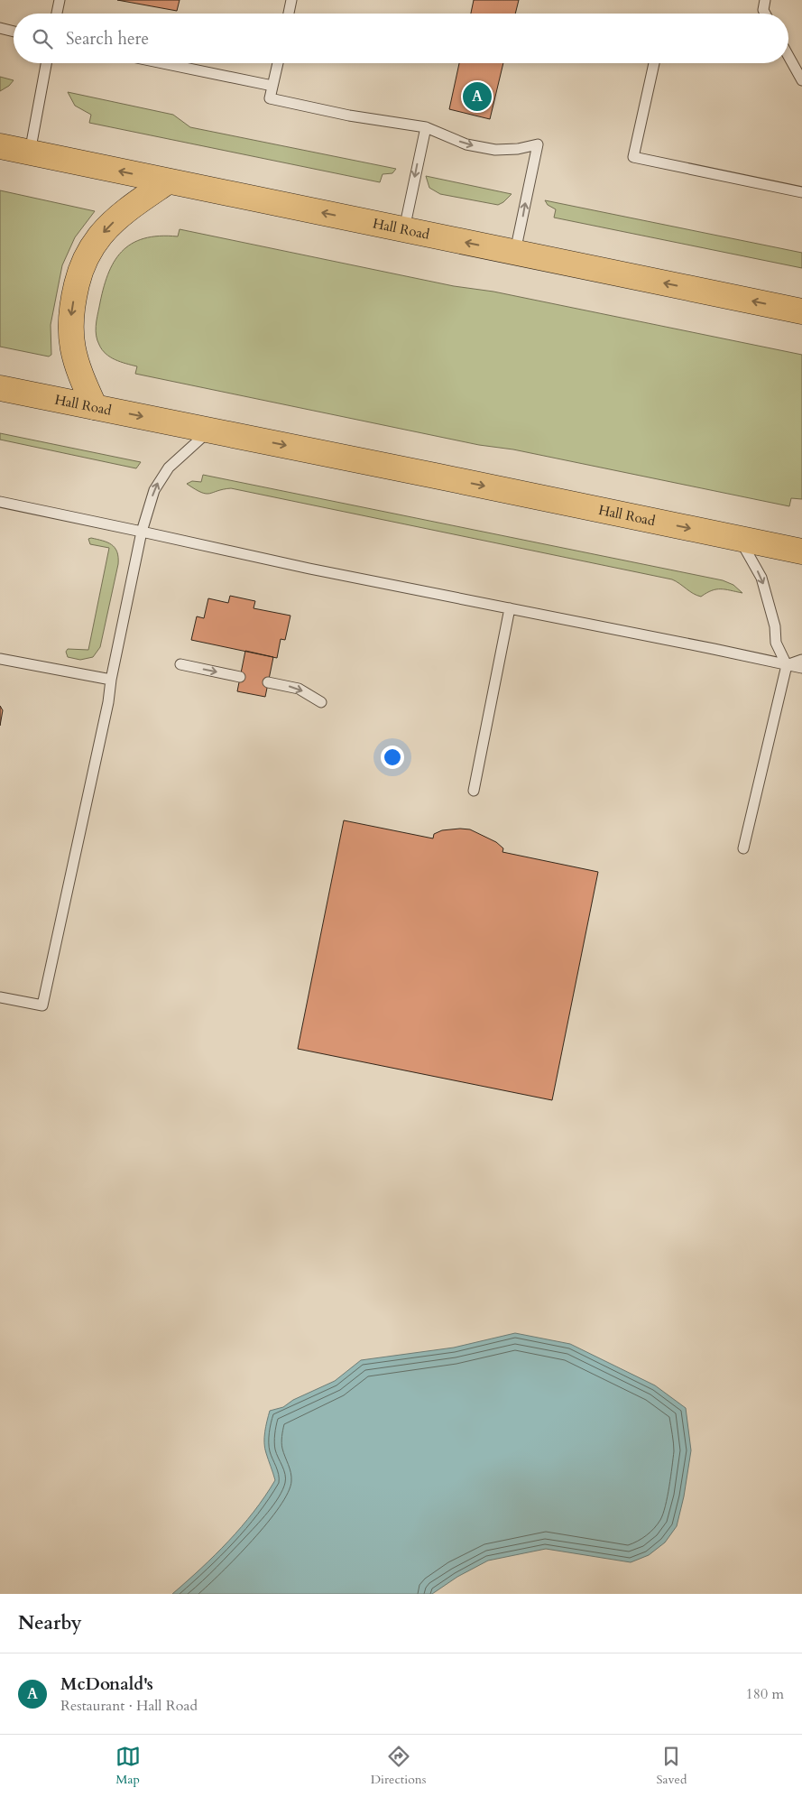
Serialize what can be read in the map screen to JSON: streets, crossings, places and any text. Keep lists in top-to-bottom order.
{
  "streets": {
    "highway": ["Hall Road"]
  },
  "page": {
    "search": "Search here",
    "pins": "A",
    "heading": "Nearby",
    "list": [
      {
        "mark": "A",
        "name": "McDonald's",
        "note": "Restaurant · Hall Road",
        "value": "180 m"
      }
    ],
    "nav": ["Map", "Directions", "Saved"]
  }
}
